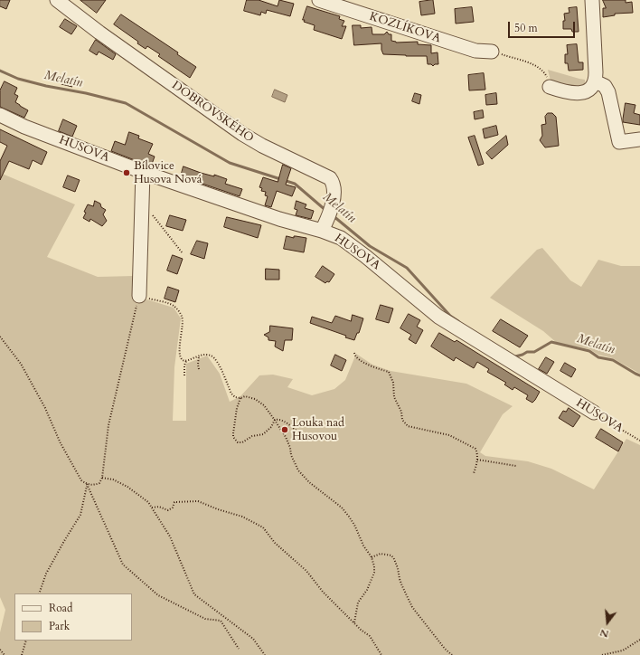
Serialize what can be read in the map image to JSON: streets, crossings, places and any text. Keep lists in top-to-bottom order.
{
  "streets": {
    "street": ["KOZLÍKOVA", "DOBROVSKÉHO", "HUSOVA"]
  },
  "crossings": [
    ["DOBROVSKÉHO", "HUSOVA"]
  ],
  "water": ["Melatín"],
  "places": ["Bílovice Husova Nová", "Louka nad Husovou"],
  "legend": ["Road", "Park"],
  "scale_bar": "50 m",
  "north": "bottom"
}
